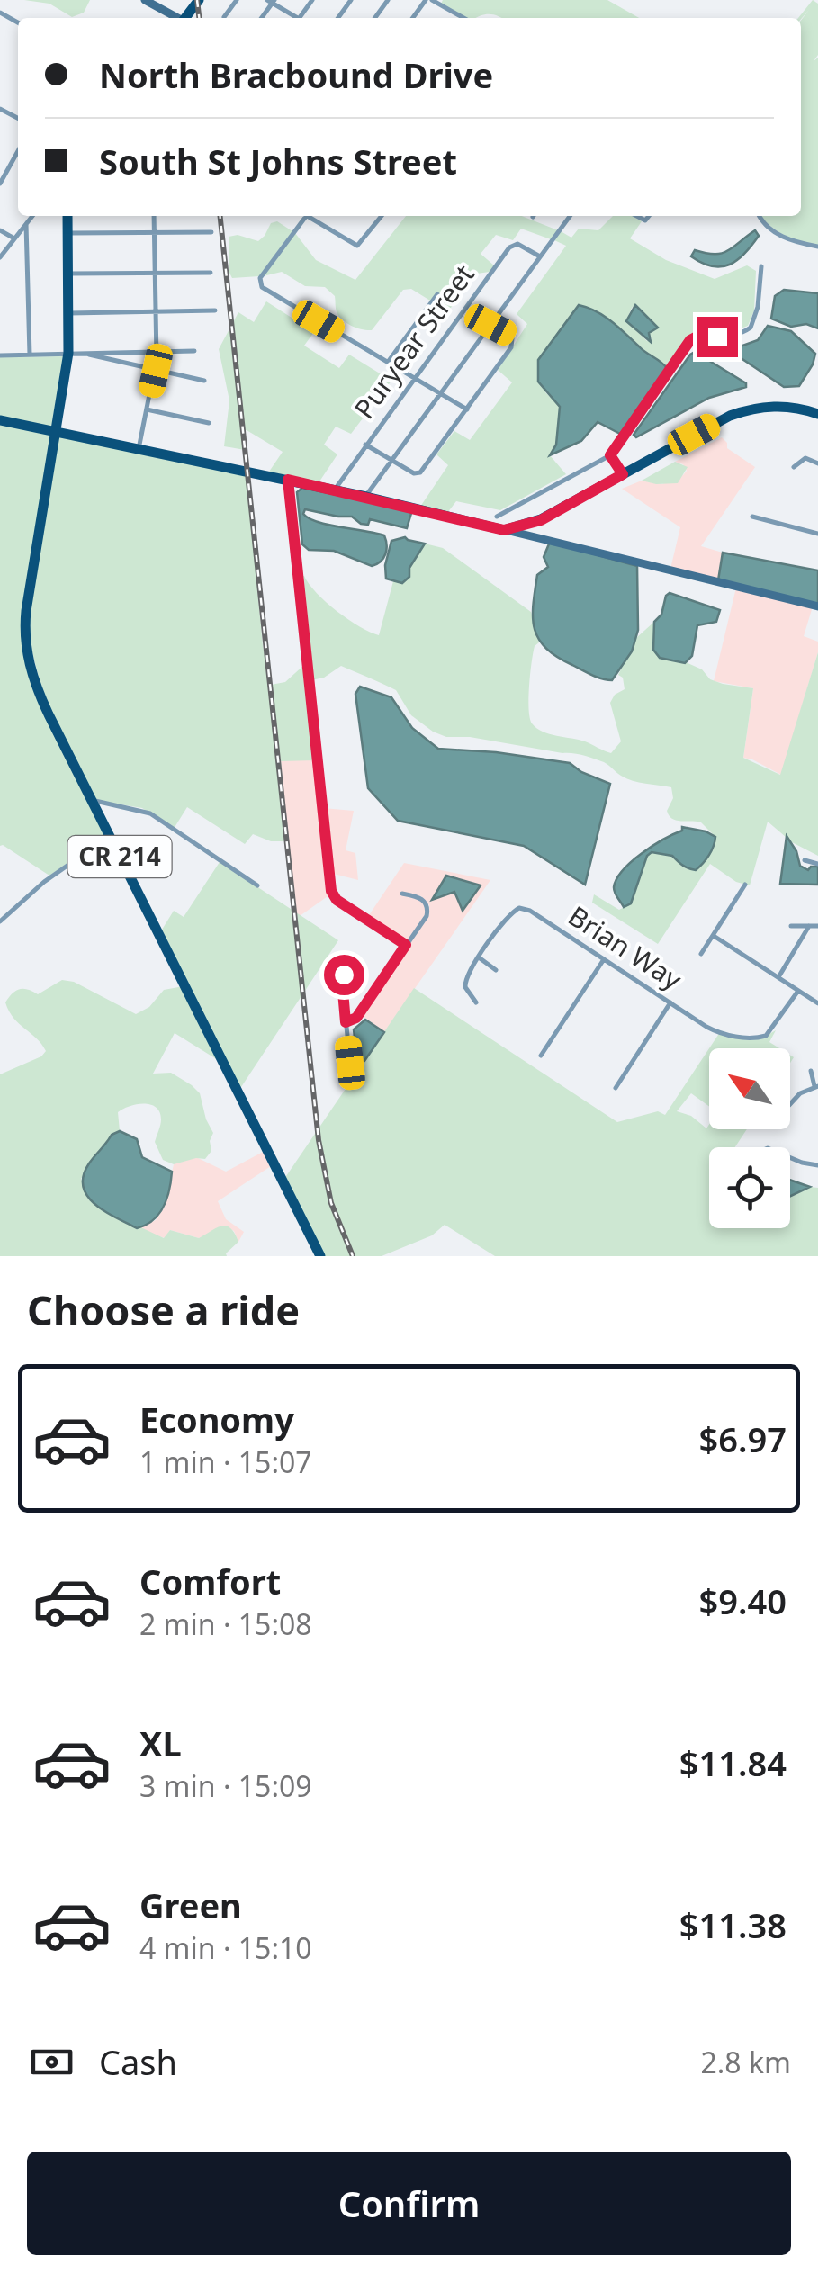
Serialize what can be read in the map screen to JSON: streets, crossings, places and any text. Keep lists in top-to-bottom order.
{
  "streets": {
    "main road": ["CR 214"],
    "street": ["Puryear Street", "Brian Way"]
  },
  "north": "top left",
  "page": {
    "banner": ["North Bracbound Drive", "South St Johns Street"],
    "heading": "Choose a ride",
    "list": [
      {
        "name": "Economy",
        "note": "1 min · 15:07",
        "value": "$6.97"
      },
      {
        "name": "Comfort",
        "note": "2 min · 15:08",
        "value": "$9.40"
      },
      {
        "name": "XL",
        "note": "3 min · 15:09",
        "value": "$11.84"
      },
      {
        "name": "Green",
        "note": "4 min · 15:10",
        "value": "$11.38"
      }
    ],
    "pay": ["Cash", "2.8 km"],
    "buttons": "Confirm"
  }
}
